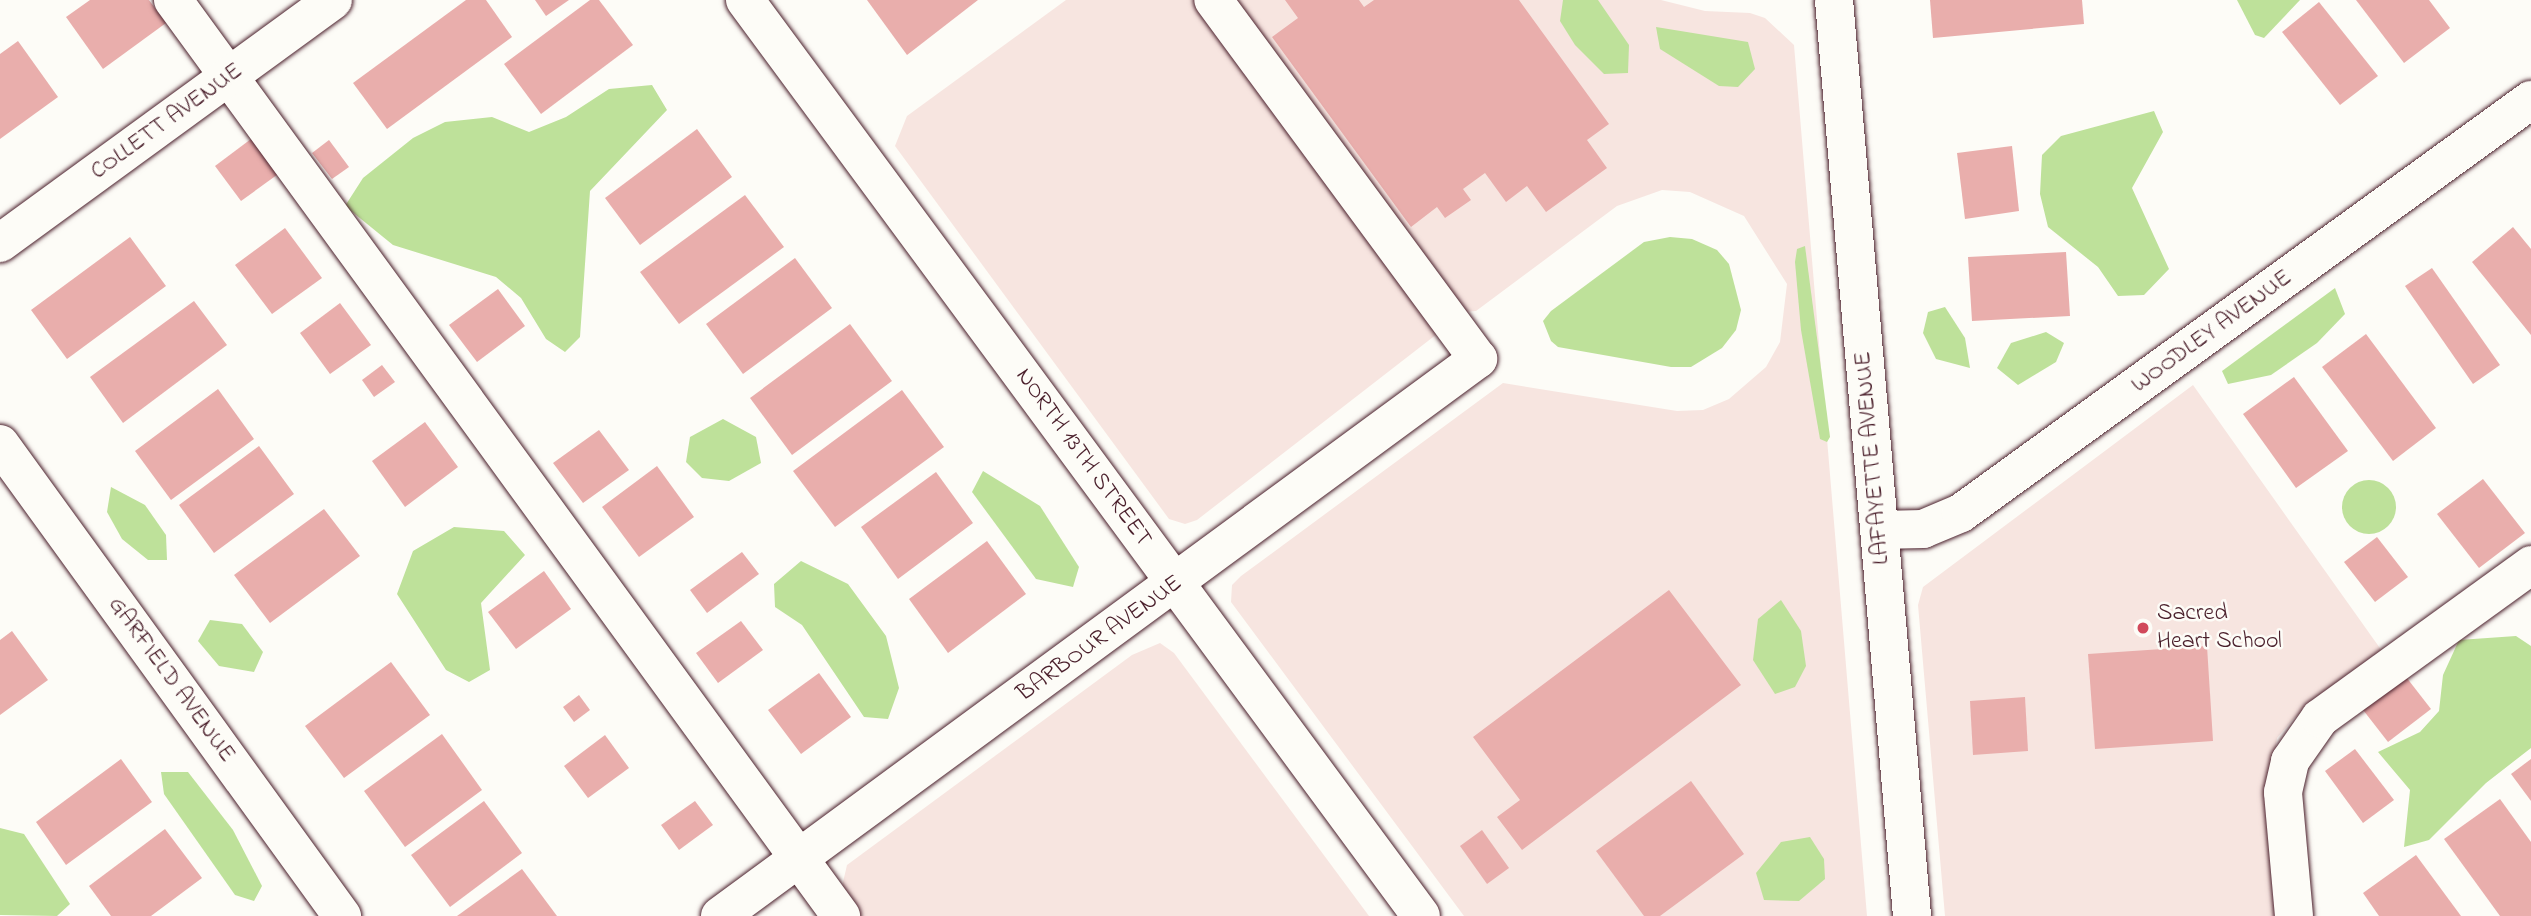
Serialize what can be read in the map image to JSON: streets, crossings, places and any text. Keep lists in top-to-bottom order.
{
  "streets": {
    "street": [
      "COLLETT AVENUE",
      "WOODLEY AVENUE",
      "NORTH 13TH STREET",
      "LAFAYETTE AVENUE",
      "BARBOUR AVENUE",
      "GARFIELD AVENUE"
    ]
  },
  "crossings": [
    ["WOODLEY AVENUE", "LAFAYETTE AVENUE"],
    ["NORTH 13TH STREET", "BARBOUR AVENUE"]
  ],
  "places": ["Sacred Heart School"]
}
